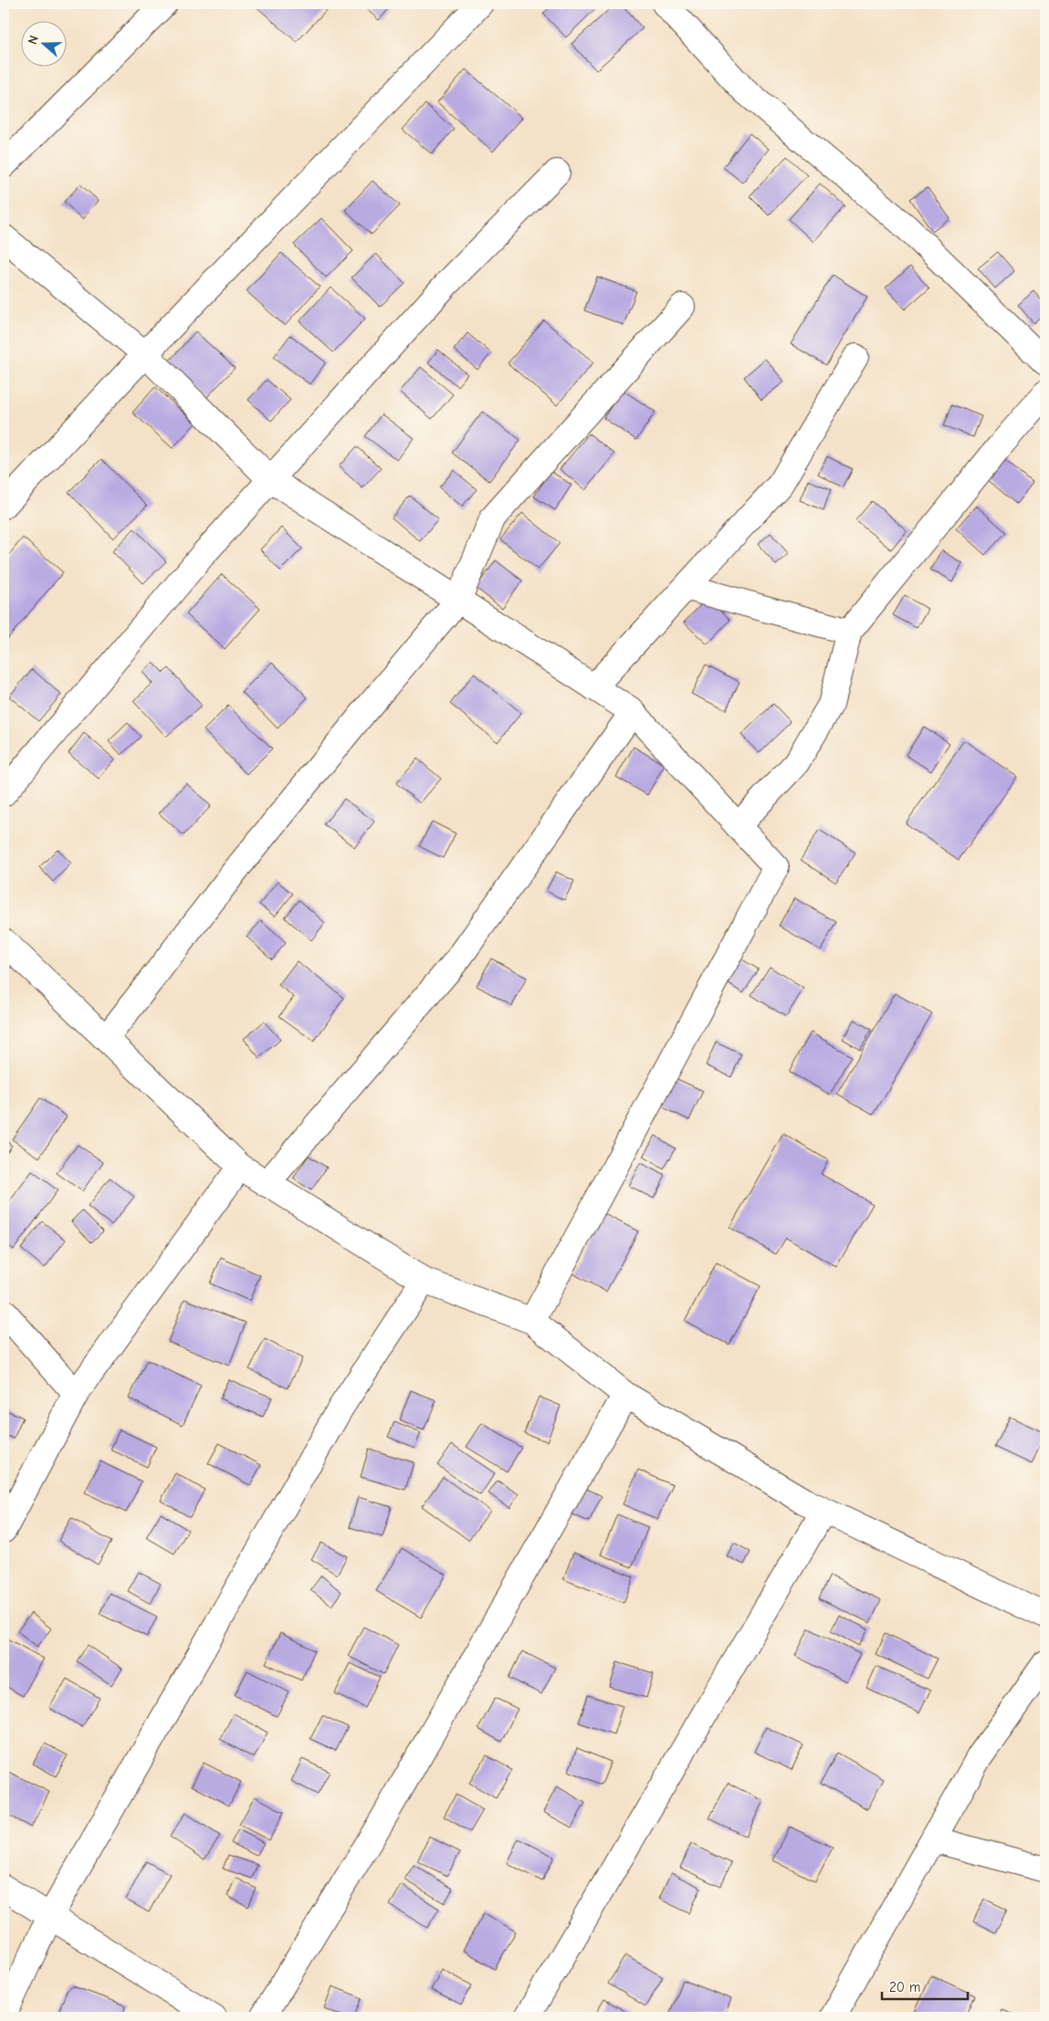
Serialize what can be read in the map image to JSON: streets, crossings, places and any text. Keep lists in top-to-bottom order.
{
  "scale_bar": "20 m",
  "north": "left"
}
